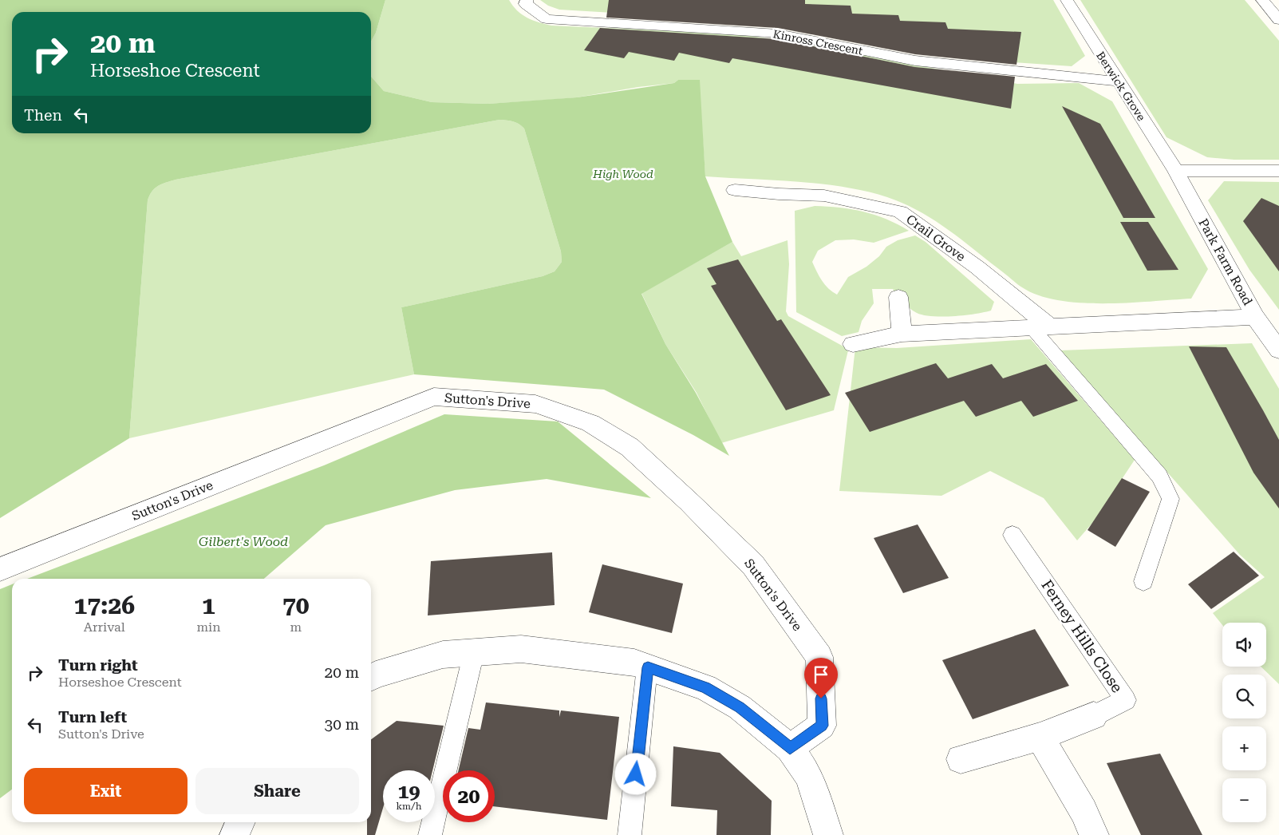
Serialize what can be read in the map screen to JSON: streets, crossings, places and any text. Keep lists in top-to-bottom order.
{
  "streets": {
    "street": [
      "Kinross Crescent",
      "Berwick Grove",
      "Crail Grove",
      "Park Farm Road",
      "Sutton's Drive",
      "Ferney Hills Close"
    ]
  },
  "crossings": [
    ["Kinross Crescent", "Berwick Grove"],
    ["Berwick Grove", "Park Farm Road"]
  ],
  "parks": ["High Wood", "Gilbert's Wood"],
  "page": {
    "turn": ["20 m", "Horseshoe Crescent"],
    "then": "Then",
    "eta": [
      "17:26",
      "Arrival",
      "1",
      "min",
      "70",
      "m"
    ],
    "map_buttons": ["+", "−"],
    "list": [
      {
        "name": "Turn right",
        "note": "Horseshoe Crescent",
        "value": "20 m"
      },
      {
        "name": "Turn left",
        "note": "Sutton's Drive",
        "value": "30 m"
      }
    ],
    "buttons": ["Exit", "Share"],
    "speed": "19 km/h",
    "limit": "20"
  }
}
